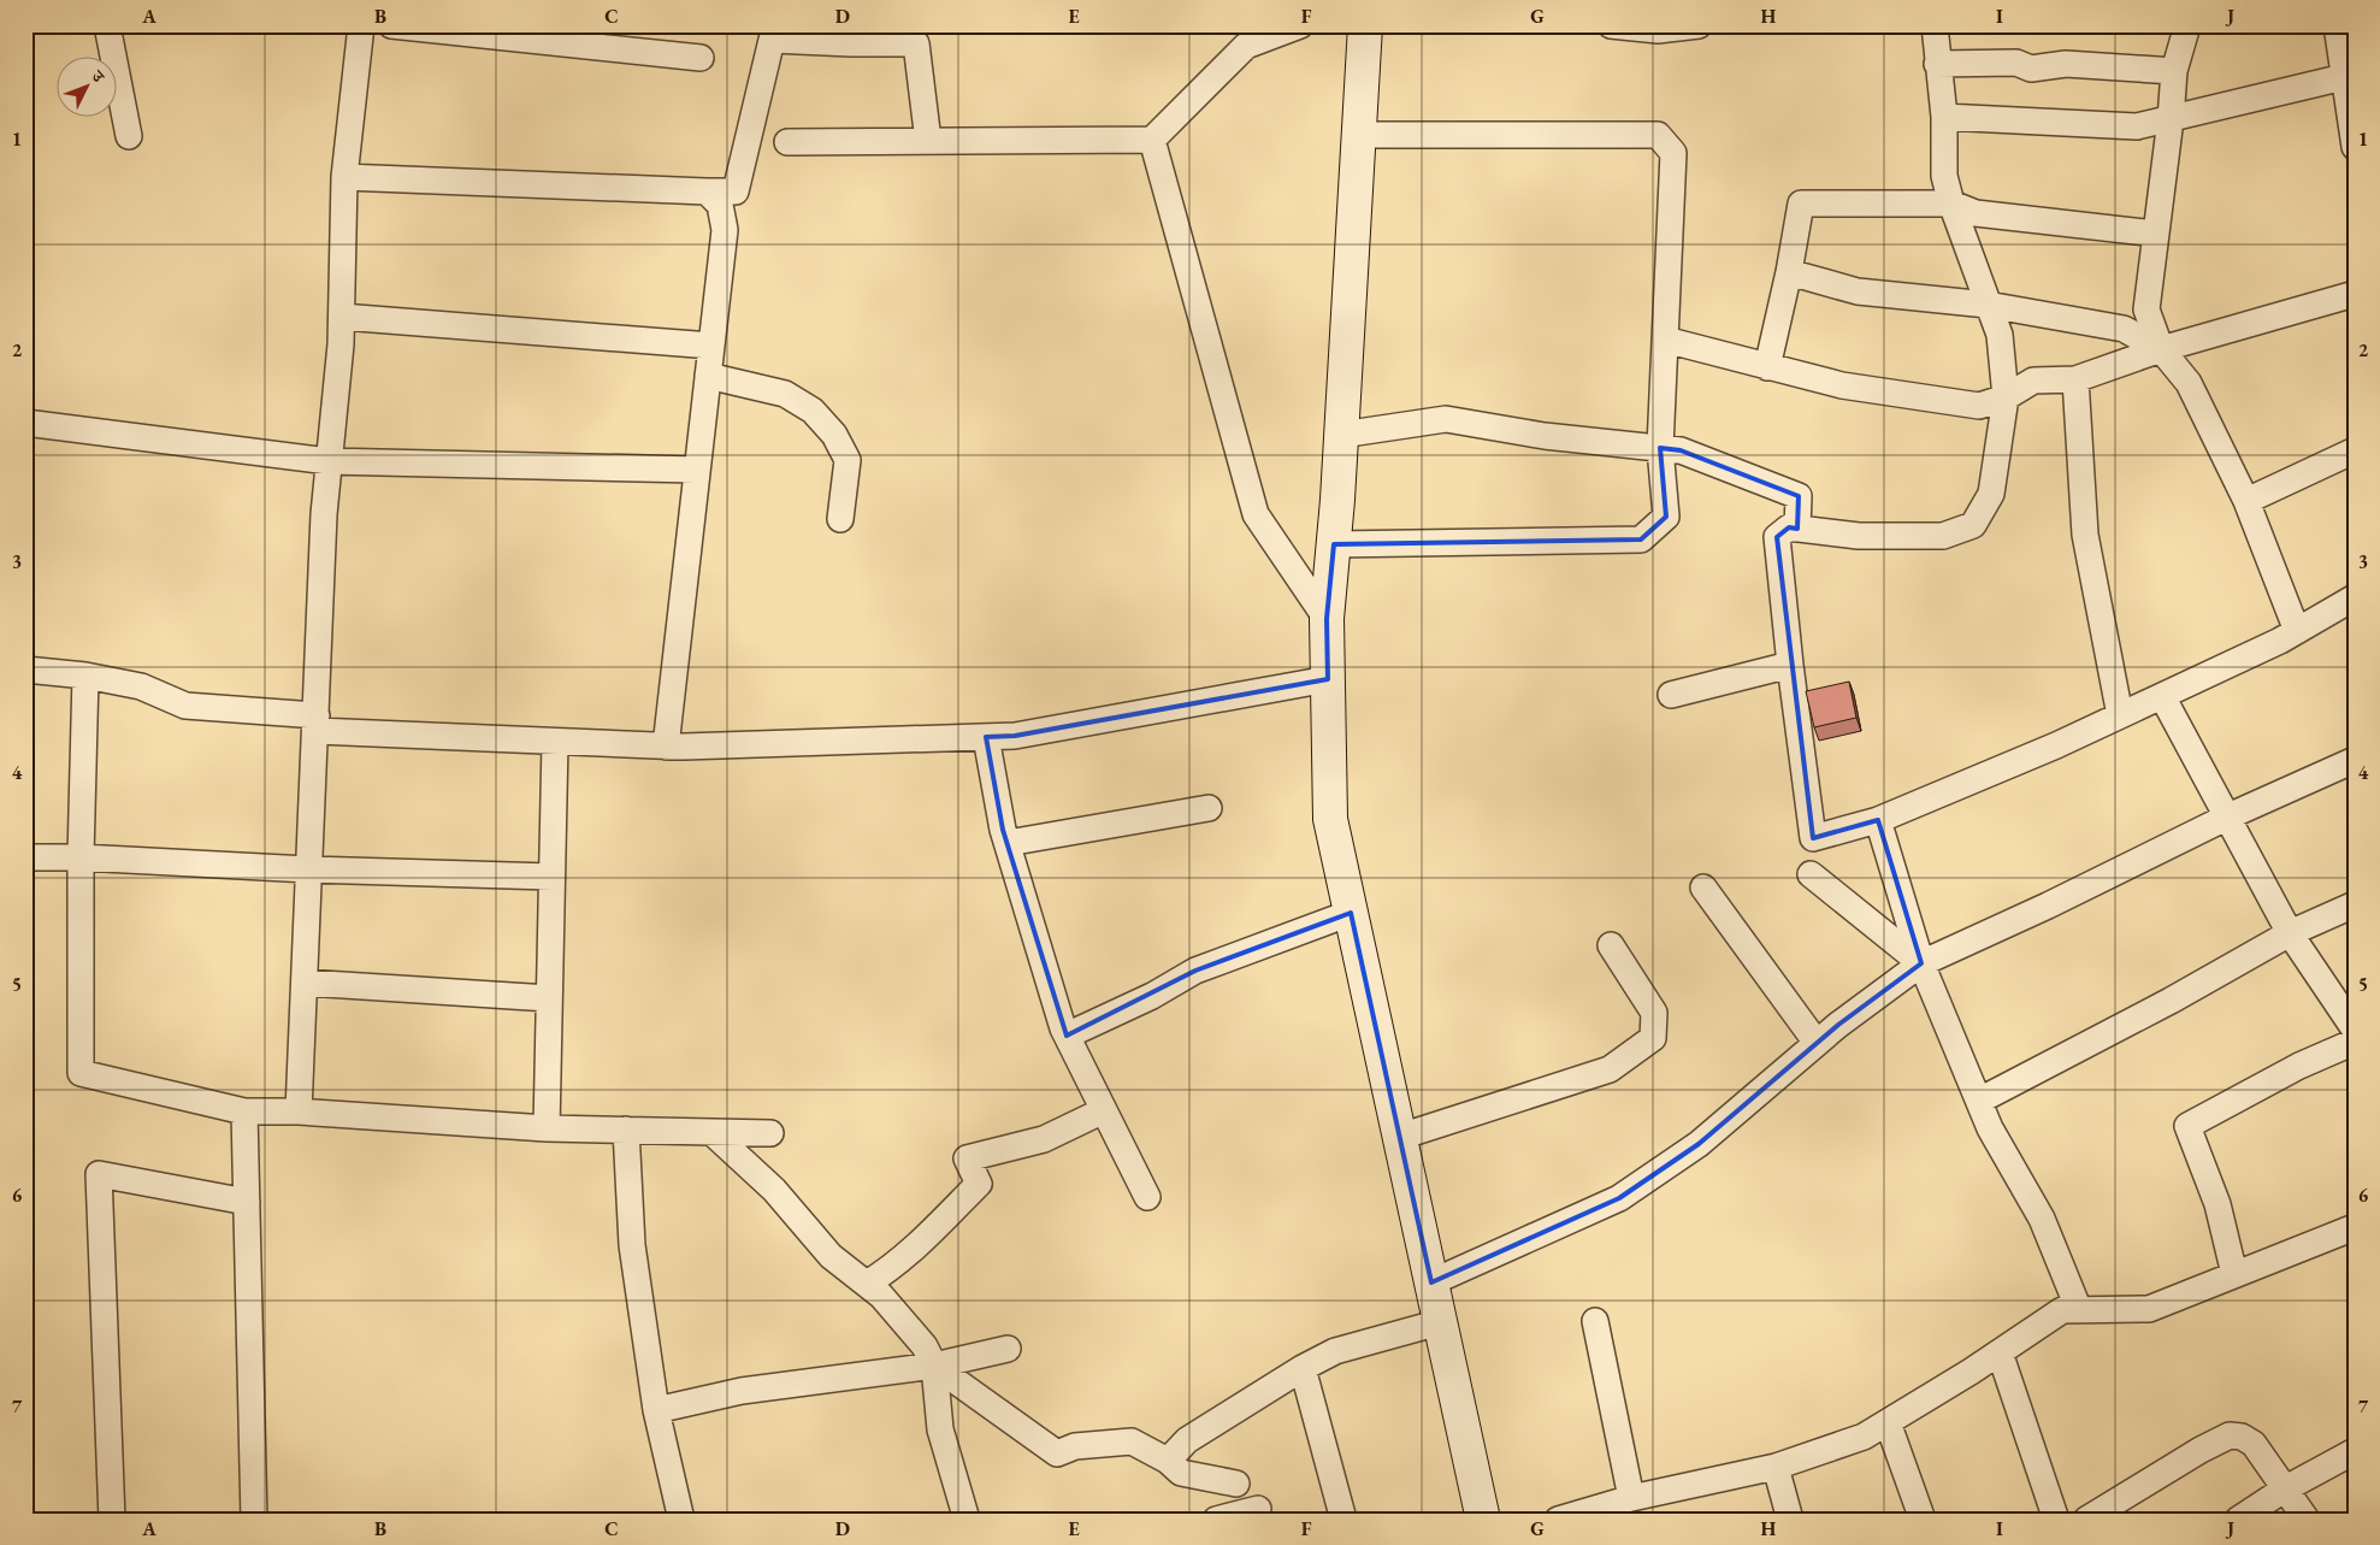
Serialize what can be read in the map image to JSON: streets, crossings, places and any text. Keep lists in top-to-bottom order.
{
  "north": "top right",
  "grid": {
    "columns": [
      "A",
      "B",
      "C",
      "D",
      "E",
      "F",
      "G",
      "H",
      "I",
      "J"
    ],
    "rows": [
      "1",
      "2",
      "3",
      "4",
      "5",
      "6",
      "7"
    ]
  }
}
